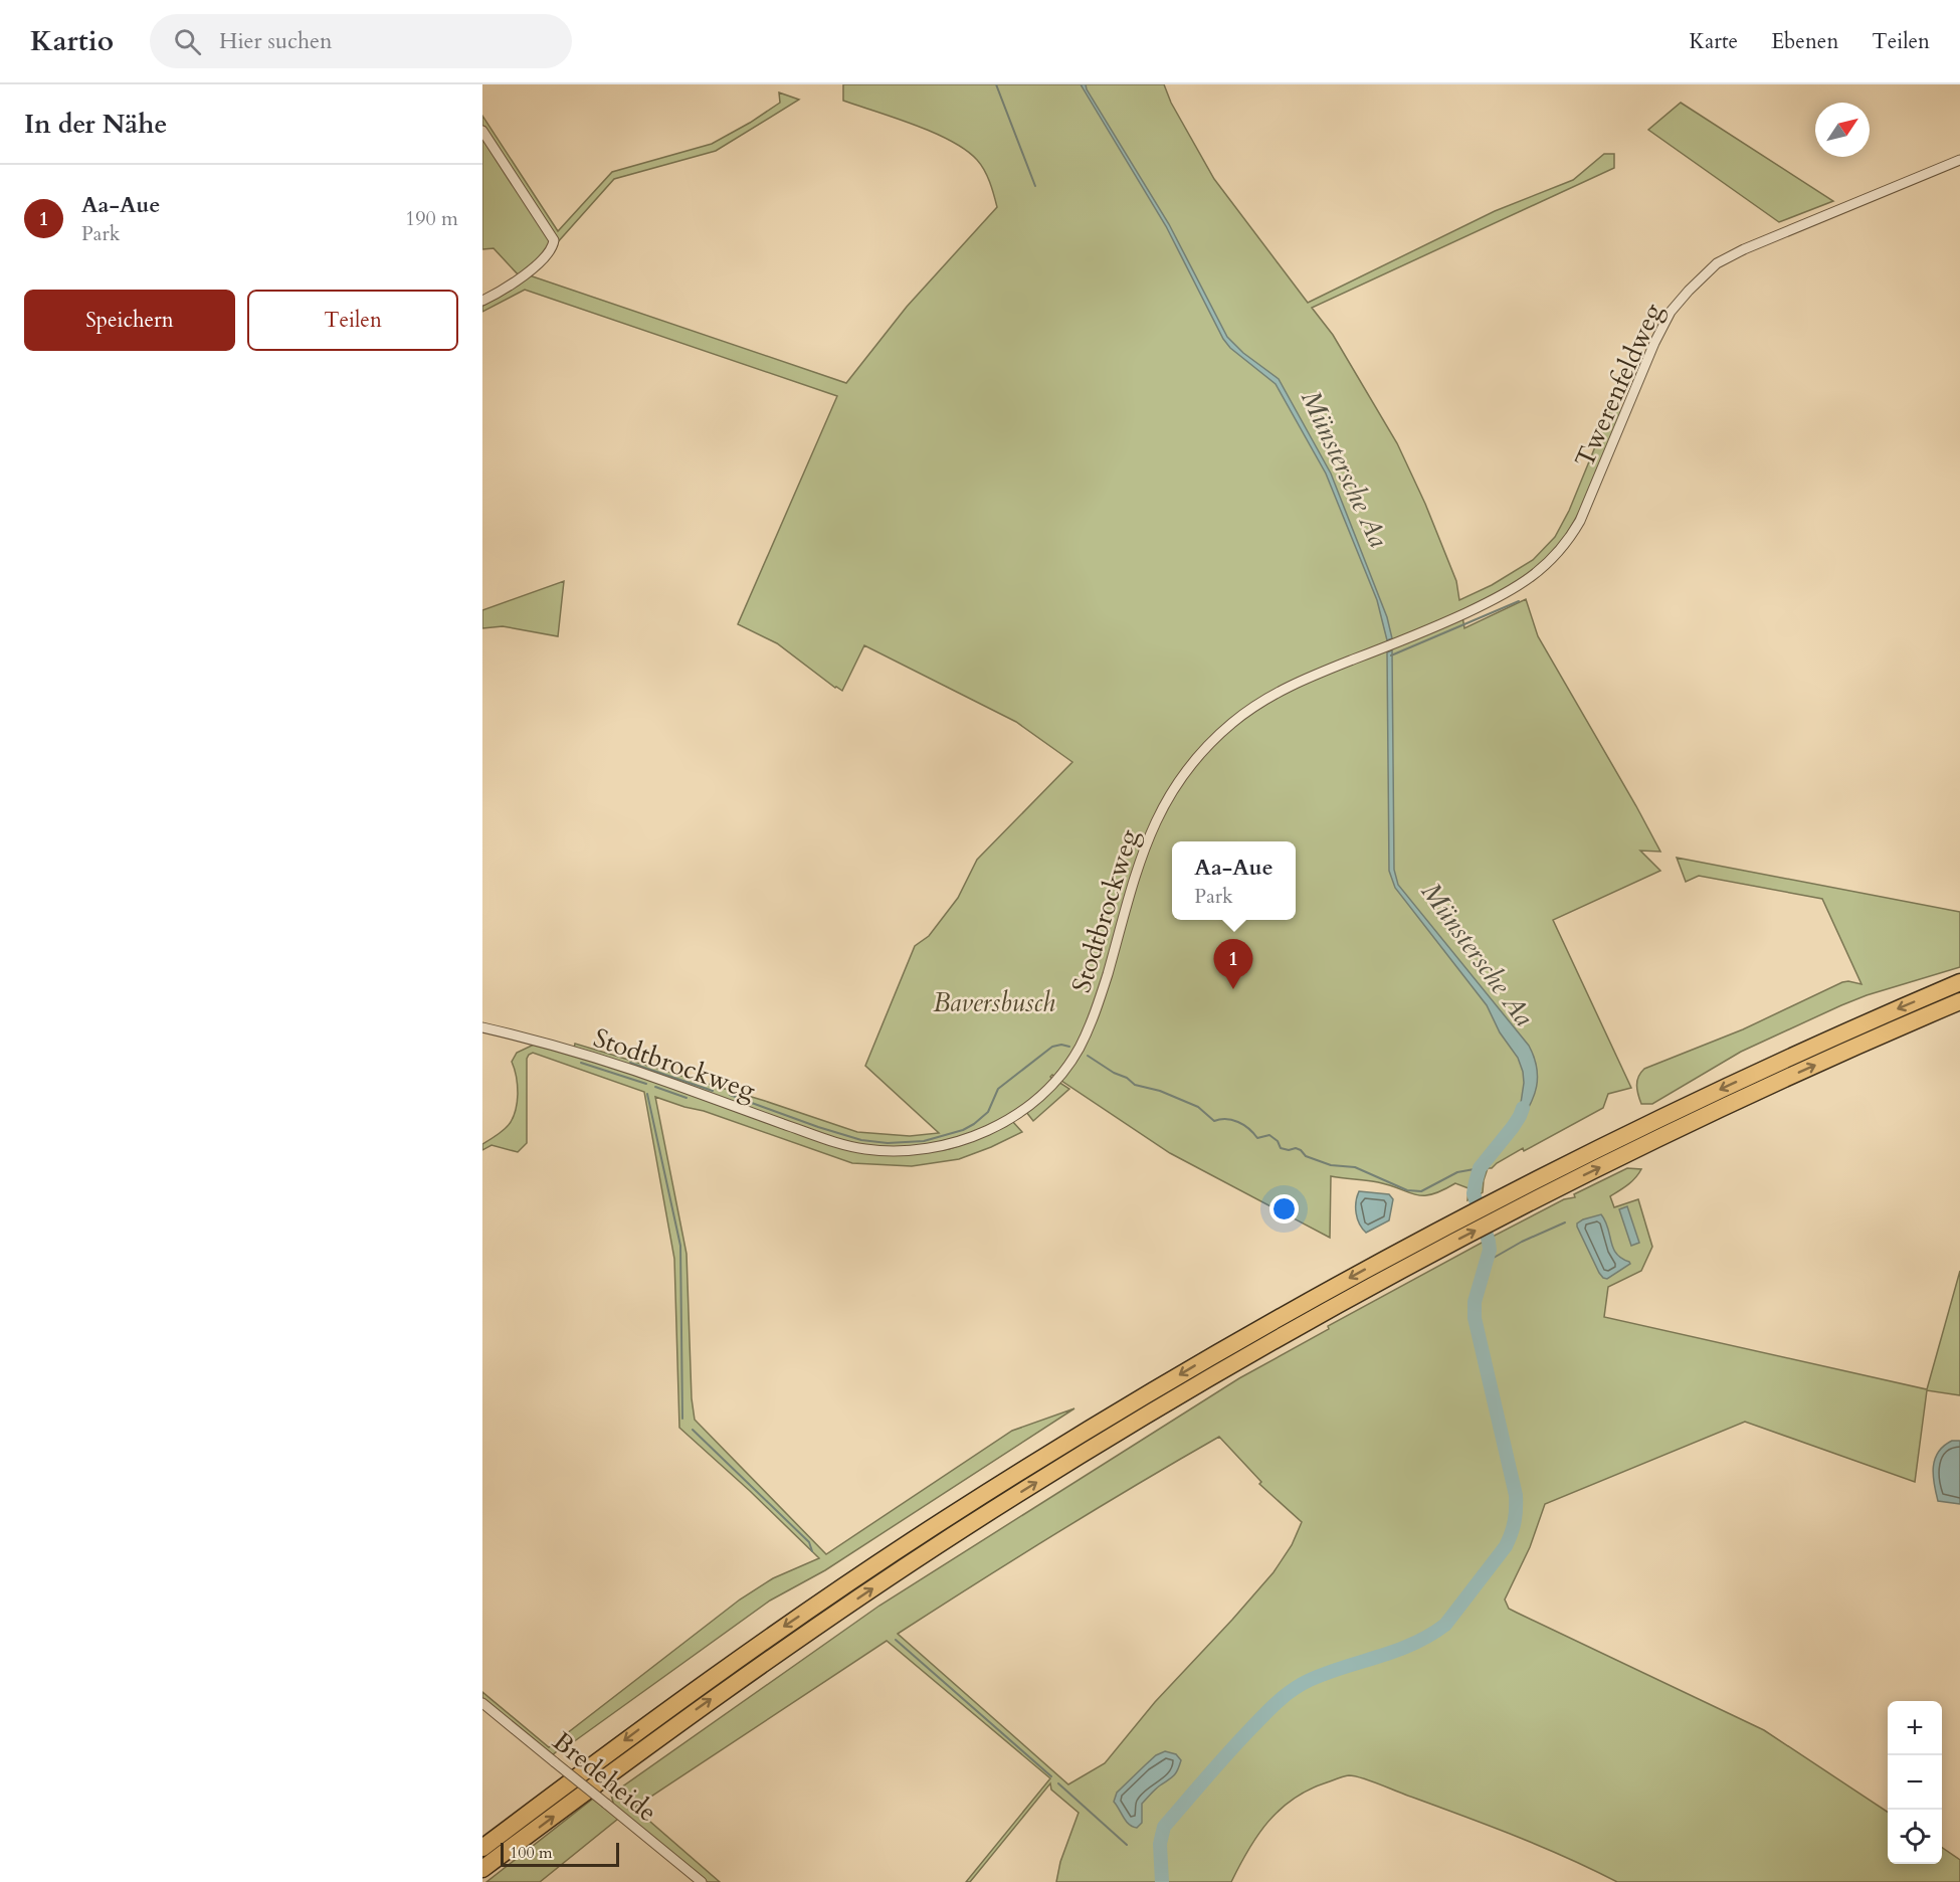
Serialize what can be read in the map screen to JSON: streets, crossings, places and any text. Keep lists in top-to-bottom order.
{
  "streets": {
    "street": ["Twerenfeldweg", "Stodtbrockweg", "Bredeheide"]
  },
  "crossings": [
    ["Twerenfeldweg", "Stodtbrockweg"]
  ],
  "water": ["Münstersche Aa"],
  "parks": ["Baversbusch"],
  "scale_bar": "100 m",
  "north": "top right",
  "page": {
    "header": "Kartio",
    "search": "Hier suchen",
    "nav": ["Karte", "Ebenen", "Teilen"],
    "heading": "In der Nähe",
    "list": [
      {
        "mark": "1",
        "name": "Aa-Aue",
        "note": "Park",
        "value": "190 m"
      }
    ],
    "buttons": ["Speichern", "Teilen"],
    "popup": ["Aa-Aue", "Park"],
    "pins": "1",
    "map_buttons": ["+", "−"],
    "scale": "100 m"
  }
}
